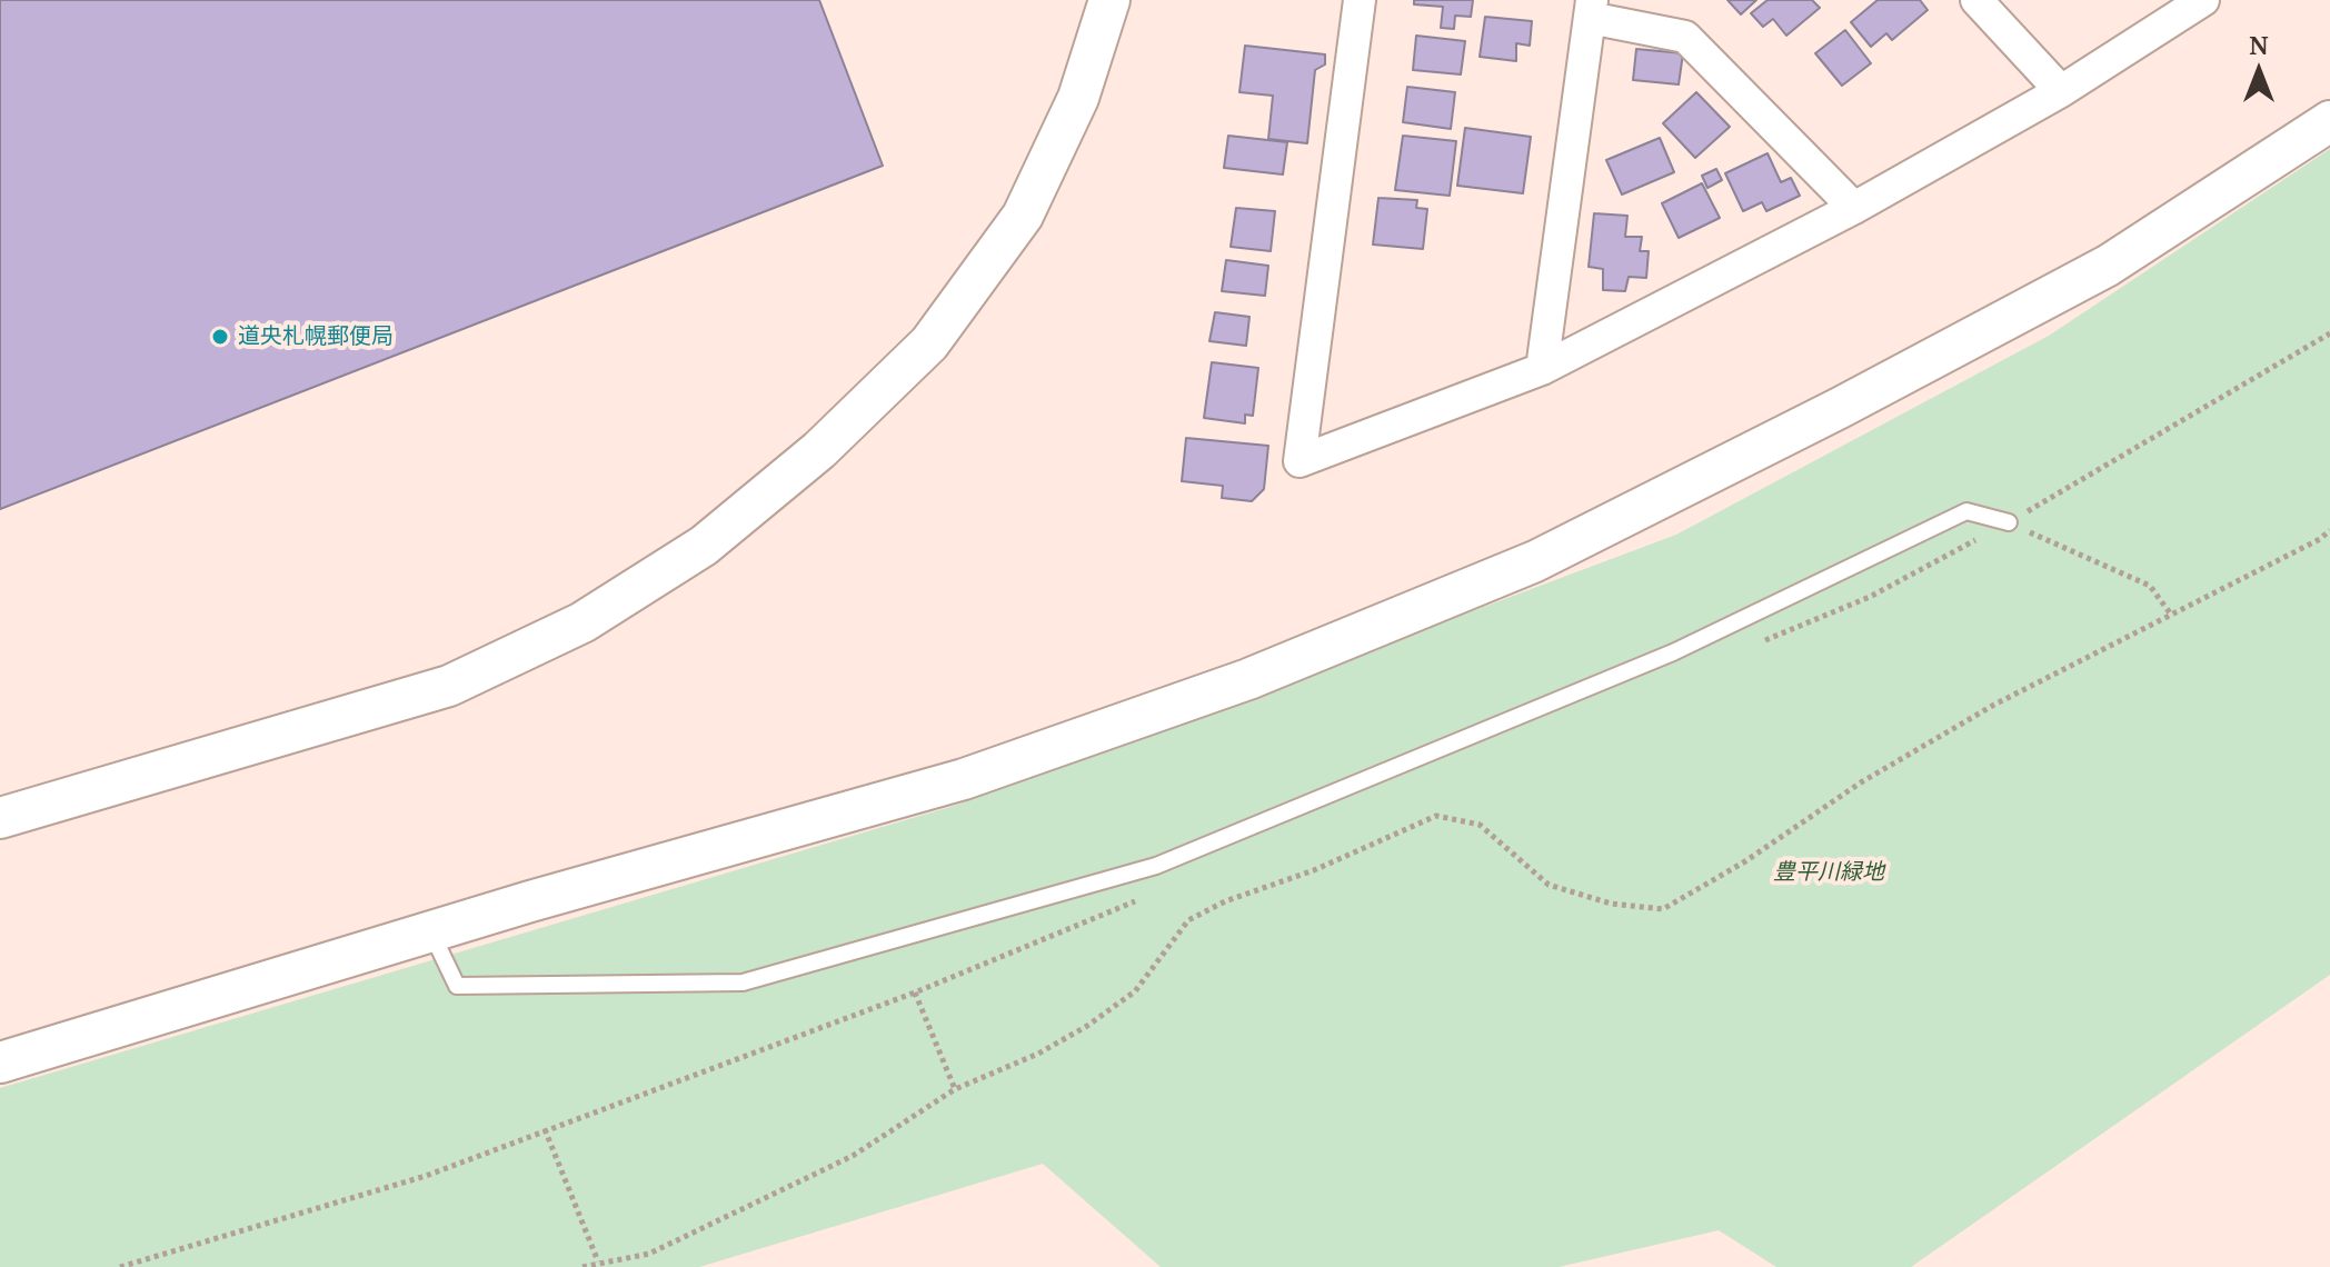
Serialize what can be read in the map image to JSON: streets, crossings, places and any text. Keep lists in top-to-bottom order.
{
  "parks": ["豊平川緑地"],
  "places": ["道央札幌郵便局"],
  "north": "top"
}
